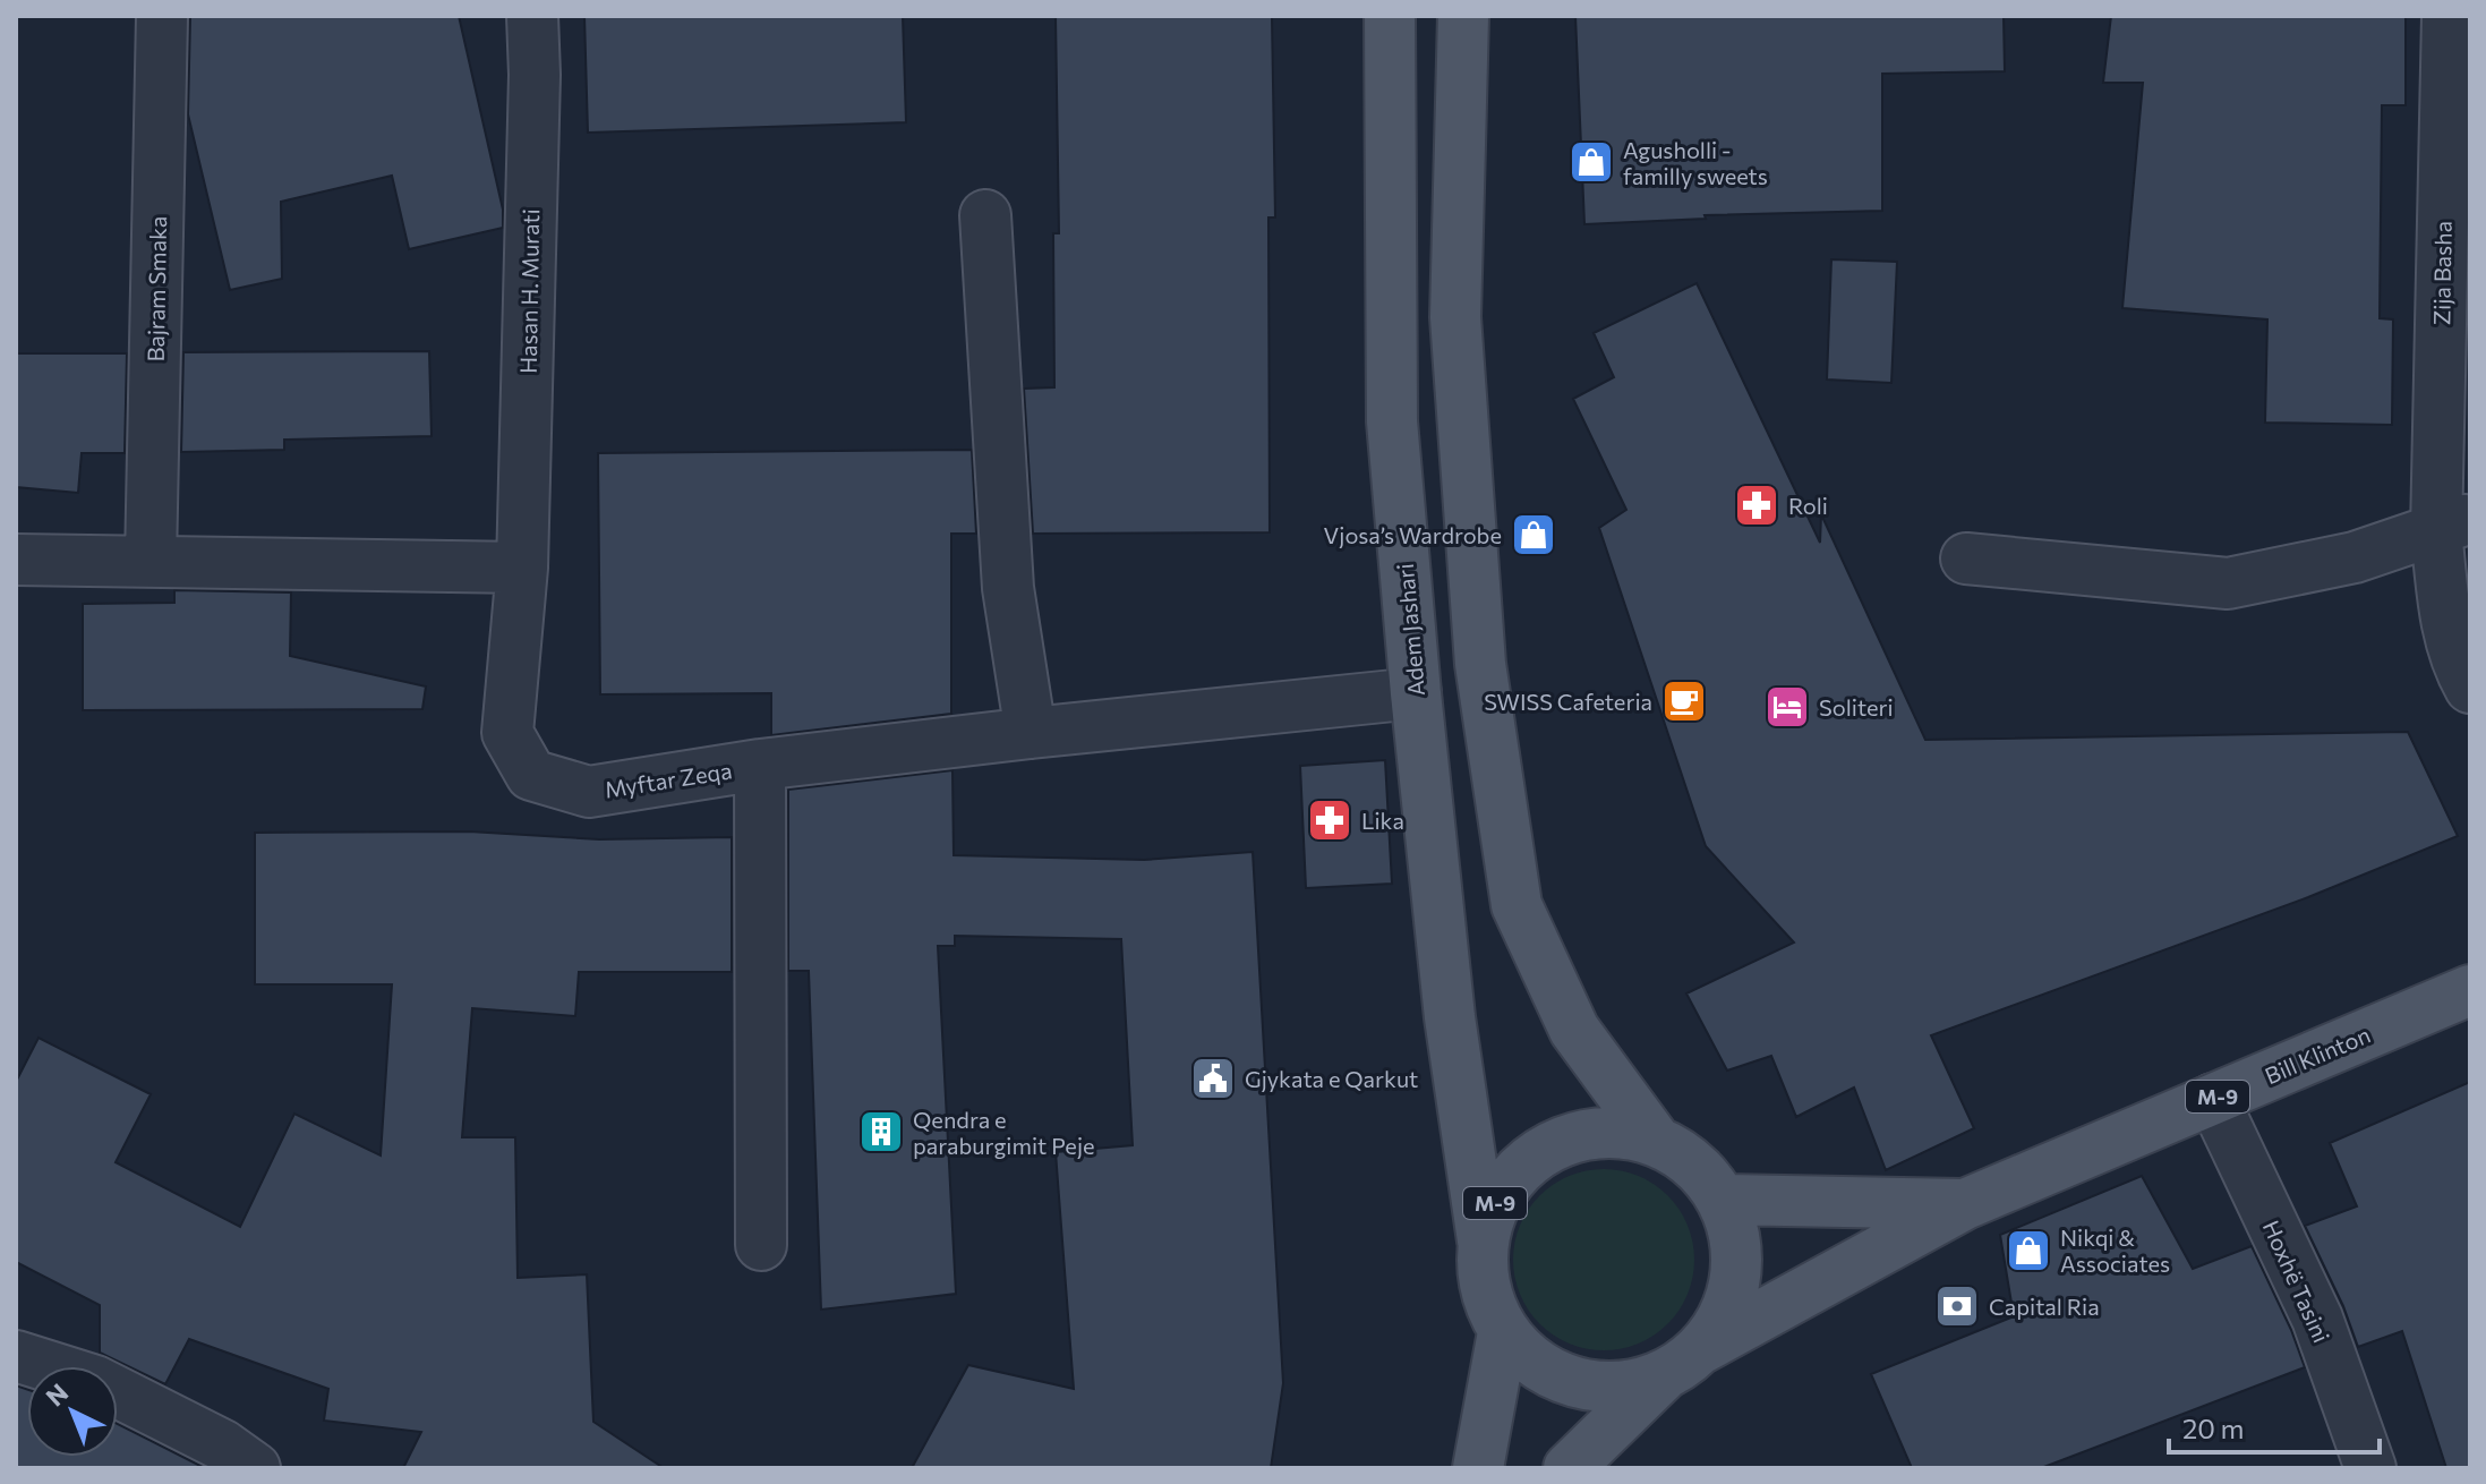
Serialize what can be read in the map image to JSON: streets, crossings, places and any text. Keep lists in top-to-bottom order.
{
  "streets": {
    "main road": ["Adem Jashari", "Bill Klinton", "M-9"],
    "street": [
      "Zija Basha",
      "Bajram Smaka",
      "Hasan H. Murati",
      "Myftar Zeqa",
      "Hoxhë Tasini"
    ]
  },
  "crossings": [
    ["Hasan H. Murati", "Myftar Zeqa"],
    ["Adem Jashari", "Myftar Zeqa"],
    ["Adem Jashari", "Bill Klinton"],
    ["Adem Jashari", "M-9"],
    ["Bill Klinton", "M-9"],
    ["Bill Klinton", "Hoxhë Tasini"]
  ],
  "places": {
    "shop": ["Agusholli - familly sweets", "Vjosa’s Wardrobe", "Nikqi & Associates"],
    "pharmacy": ["Roli", "Lika"],
    "cafe": ["SWISS Cafeteria"],
    "hotel": ["Soliteri"],
    "public building": ["Gjykata e Qarkut"],
    "building": ["Qendra e paraburgimit Peje"],
    "bank": ["Capital Ria"]
  },
  "scale_bar": "20 m",
  "north": "top left"
}
